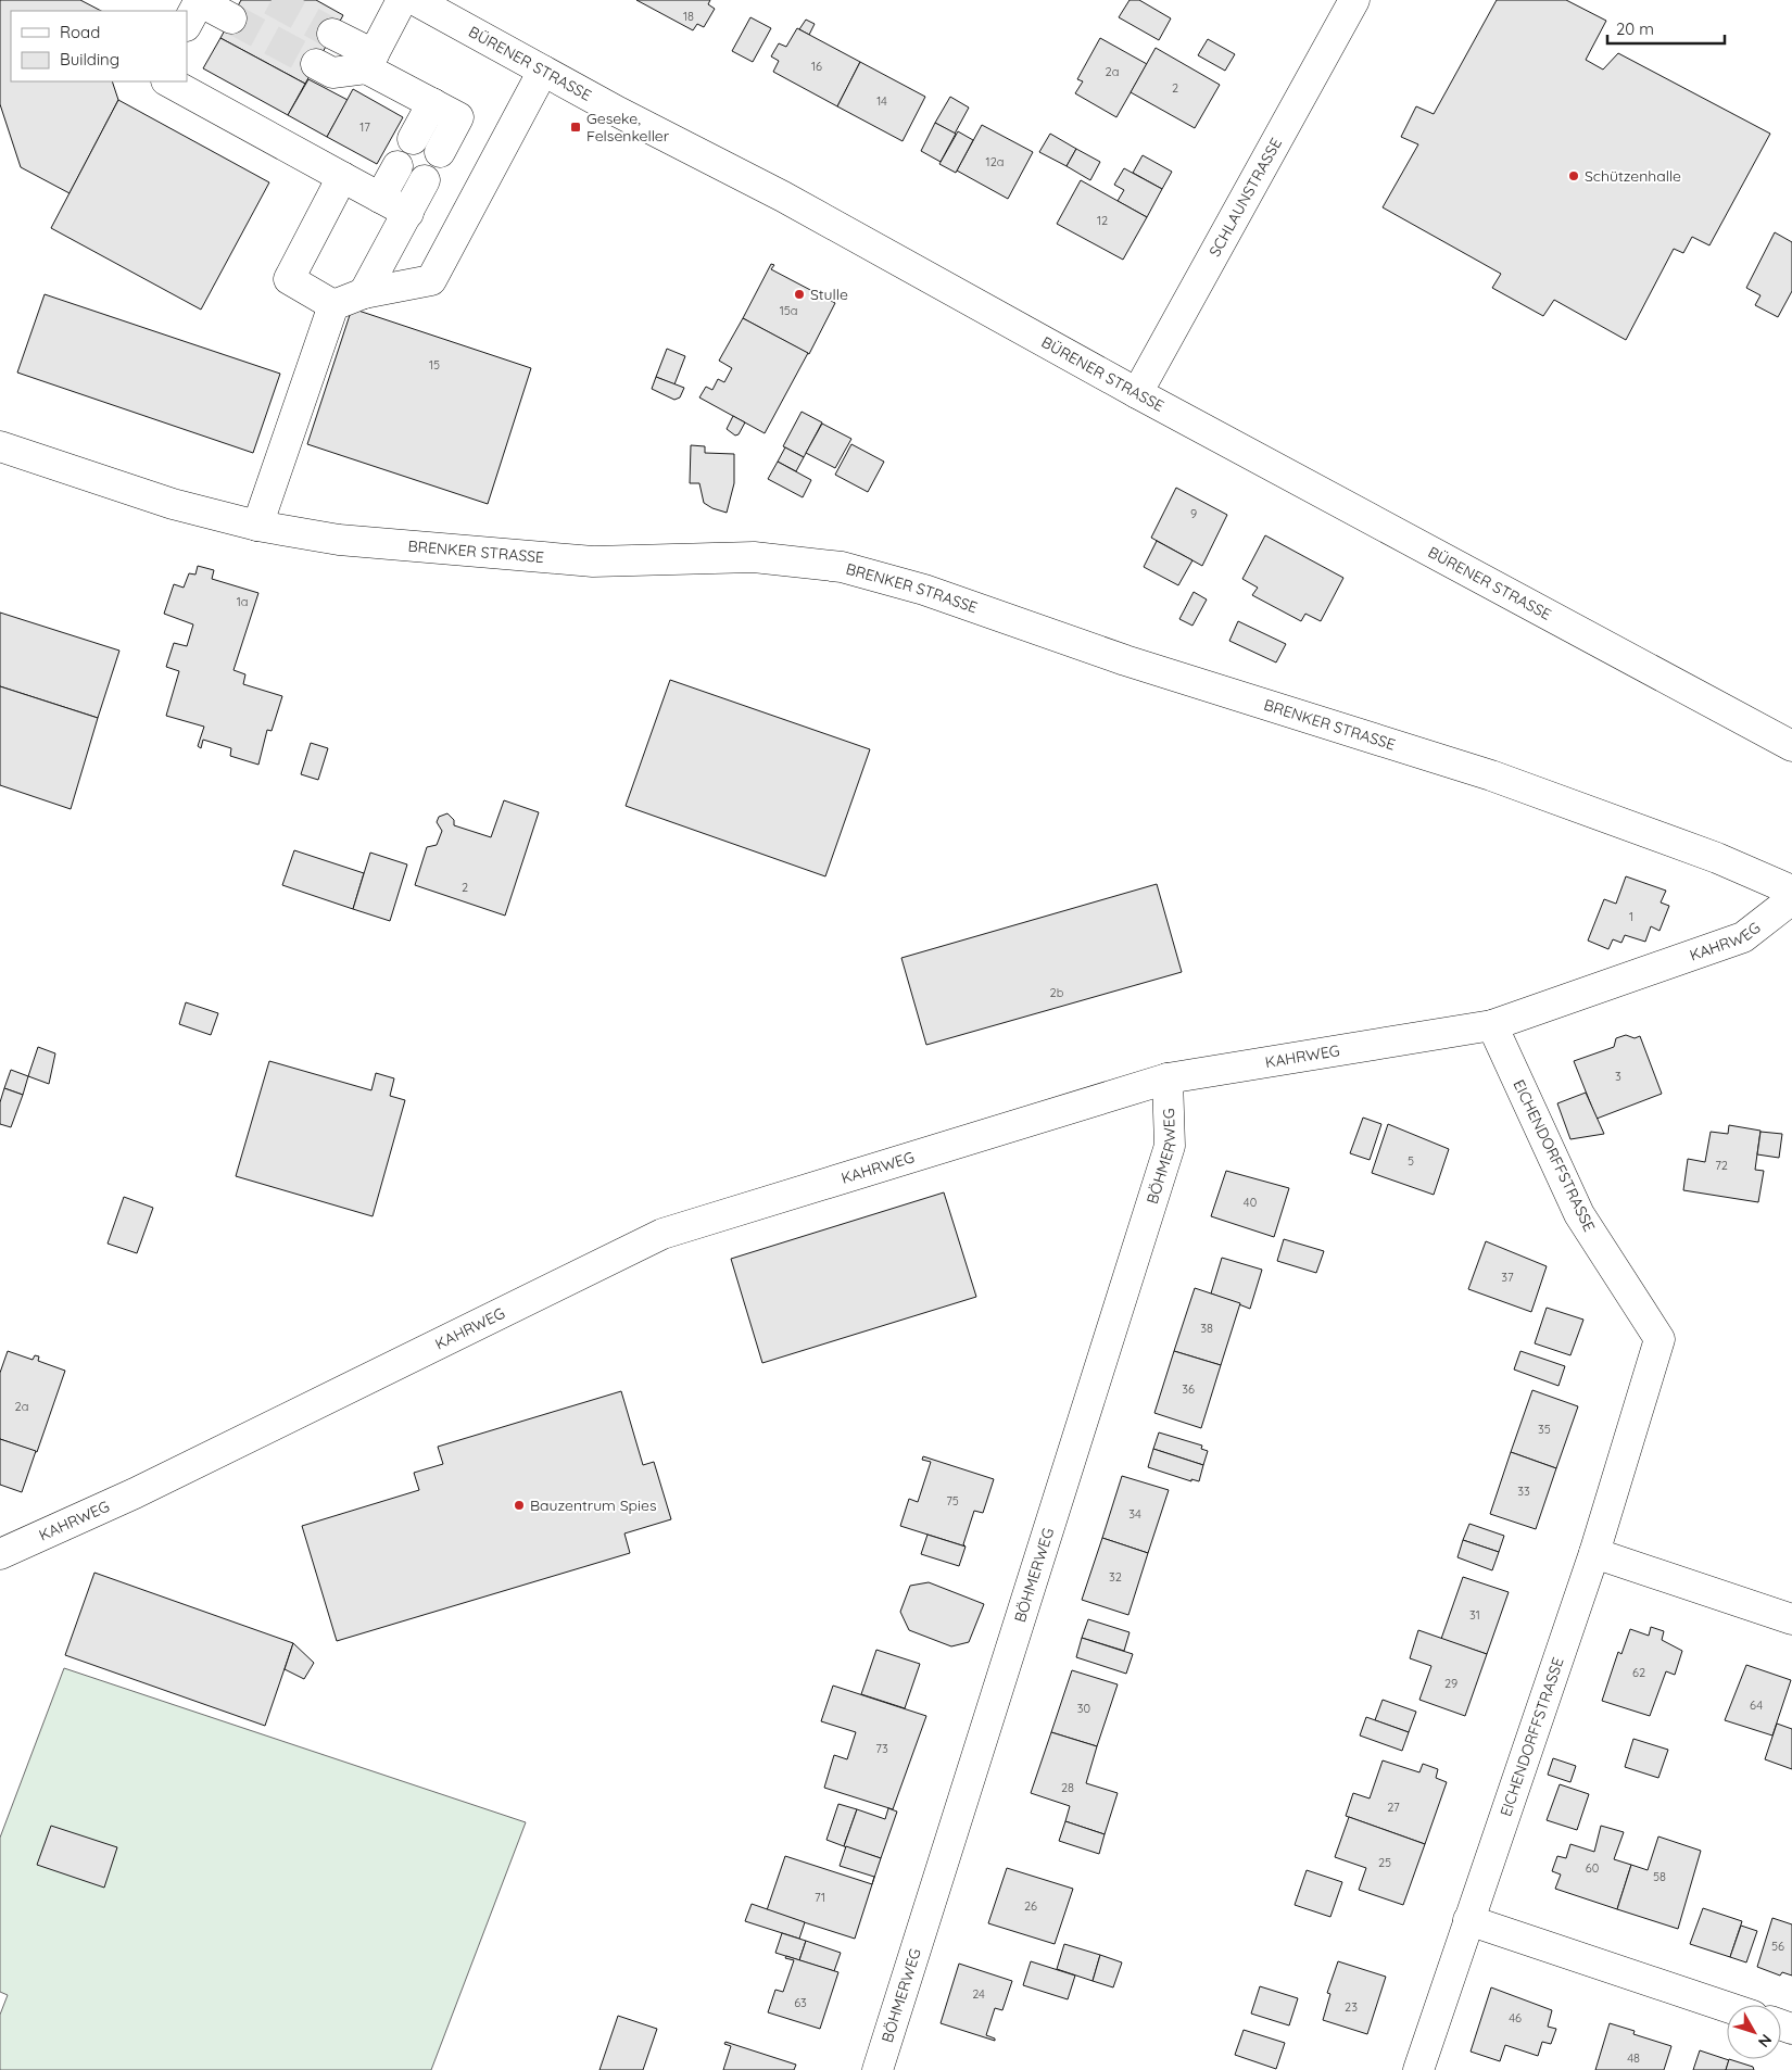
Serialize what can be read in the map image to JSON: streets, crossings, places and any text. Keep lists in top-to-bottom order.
{
  "streets": {
    "street": [
      "BÜRENER STRASSE",
      "SCHLAUNSTRASSE",
      "BRENKER STRASSE",
      "KAHRWEG",
      "BÖHMERWEG",
      "EICHENDORFFSTRASSE"
    ]
  },
  "crossings": [
    ["BÜRENER STRASSE", "SCHLAUNSTRASSE"],
    ["KAHRWEG", "BÖHMERWEG"],
    ["KAHRWEG", "EICHENDORFFSTRASSE"]
  ],
  "places": {
    "transit": ["Geseke, Felsenkeller"],
    "other": ["Schützenhalle", "Stulle", "Bauzentrum Spies"]
  },
  "house_numbers": [
    "18",
    "16",
    "2a",
    "2",
    "14",
    "17",
    "12a",
    "12",
    "15a",
    "15",
    "9",
    "1a",
    "2",
    "1",
    "2b",
    "3",
    "5",
    "72",
    "40",
    "37",
    "38",
    "36",
    "2a",
    "35",
    "33",
    "75",
    "34",
    "32",
    "31",
    "62",
    "29",
    "64",
    "30",
    "73",
    "28",
    "27",
    "25",
    "60",
    "58",
    "71",
    "26",
    "56",
    "24",
    "63",
    "23",
    "46",
    "48"
  ],
  "legend": ["Road", "Building"],
  "scale_bar": "20 m",
  "north": "bottom right"
}
